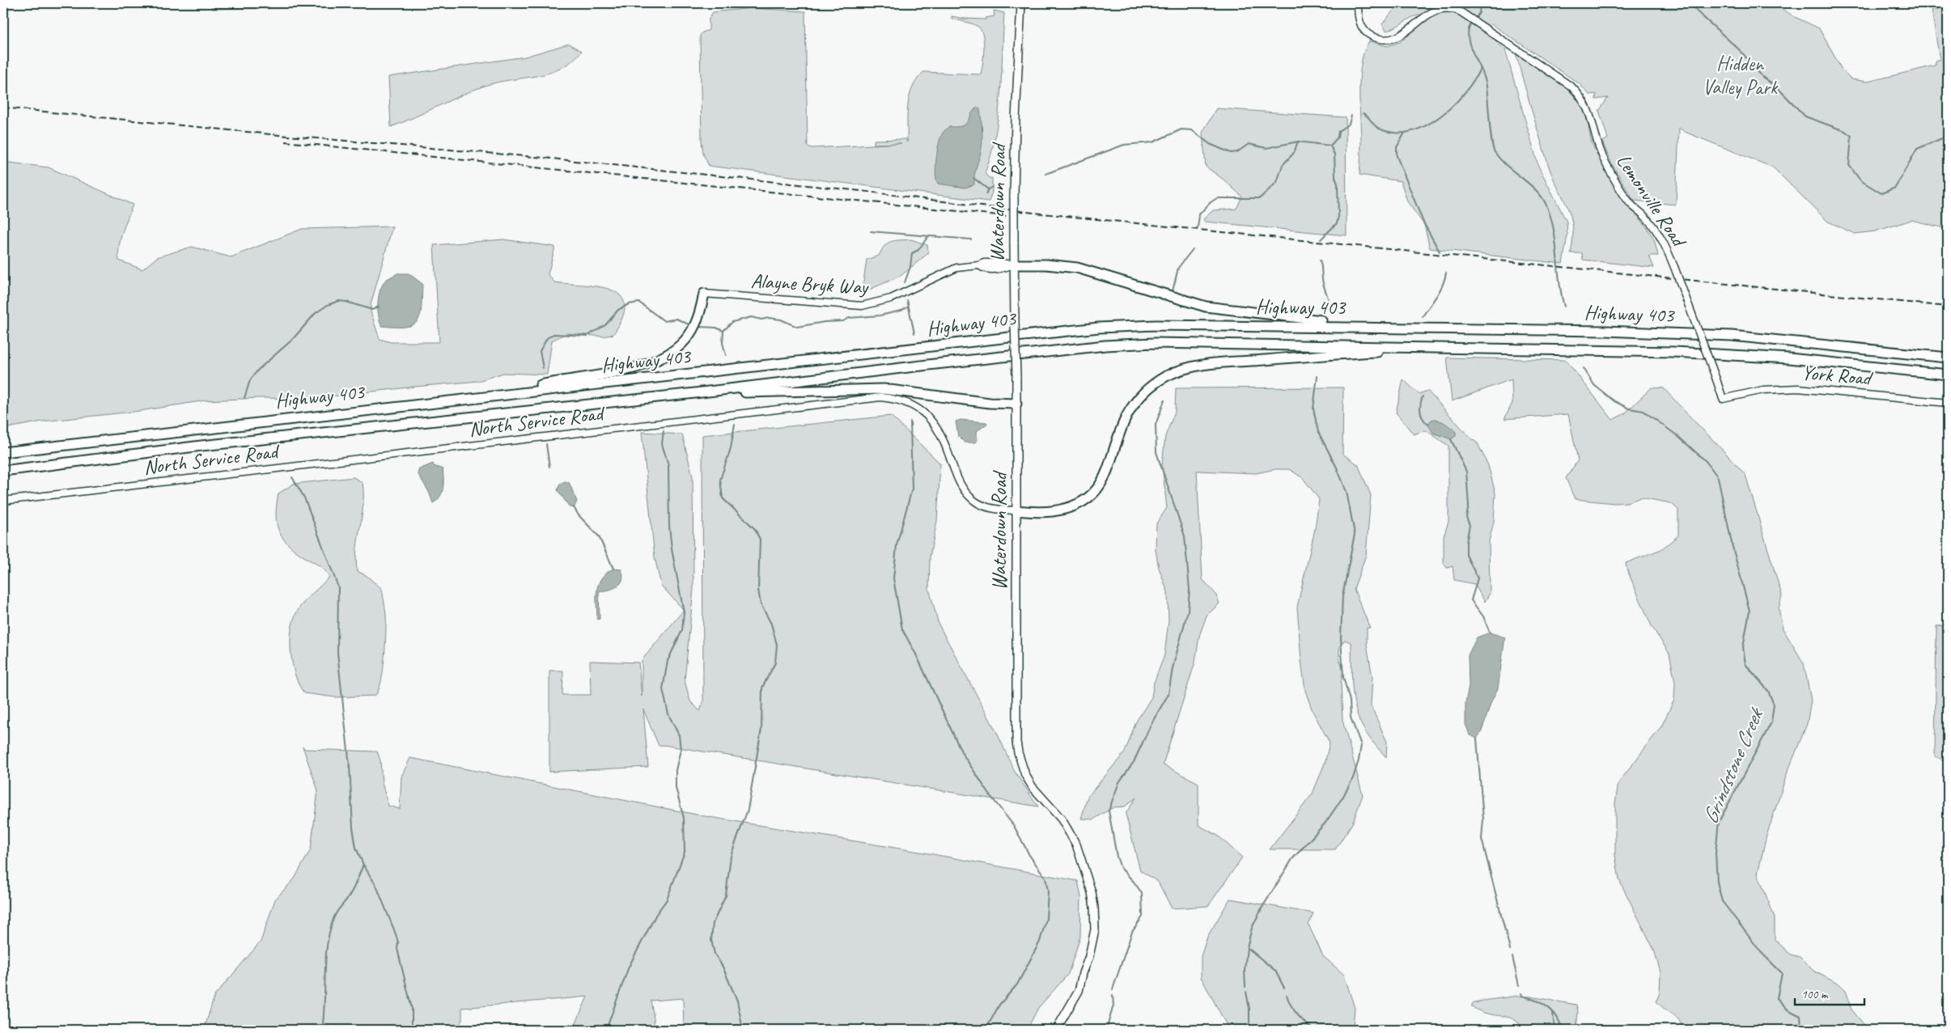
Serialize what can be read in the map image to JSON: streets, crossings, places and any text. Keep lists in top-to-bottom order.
{
  "streets": {
    "highway": ["Highway 403"],
    "main road": ["Waterdown Road"],
    "street": [
      "Lemonville Road",
      "Alayne Bryk Way",
      "York Road",
      "North Service Road"
    ]
  },
  "crossings": [
    ["Lemonville Road", "York Road"],
    ["Waterdown Road", "Alayne Bryk Way"],
    ["Waterdown Road", "North Service Road"]
  ],
  "water": ["Grindstone Creek"],
  "parks": ["Hidden Valley Park"],
  "scale_bar": "100 m"
}
